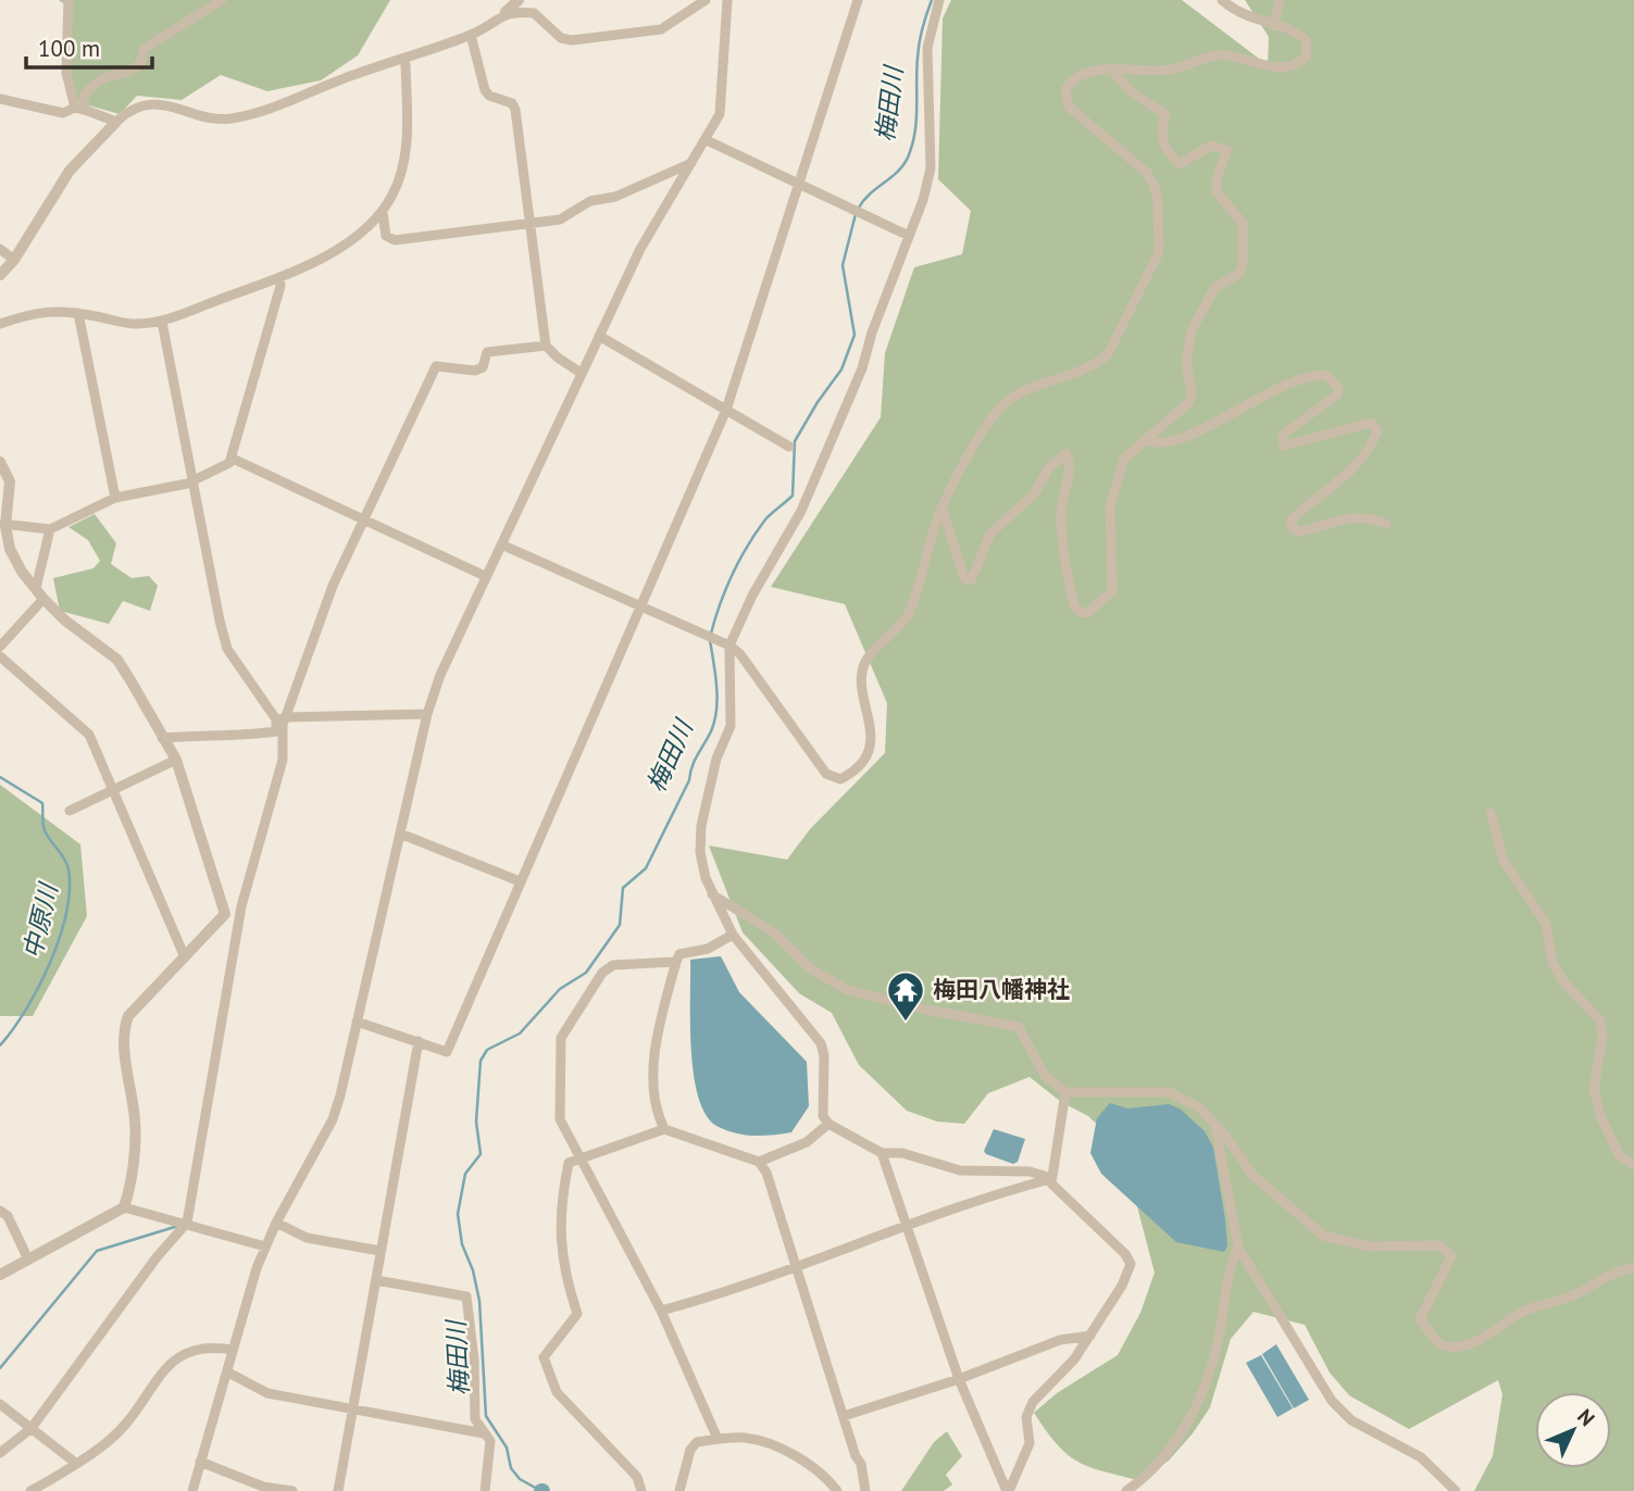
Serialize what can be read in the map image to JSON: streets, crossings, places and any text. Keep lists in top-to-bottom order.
{
  "water": ["梅田川", "中原川"],
  "places": {
    "temple": ["梅田八幡神社"]
  },
  "scale_bar": "100 m",
  "north": "top right"
}
